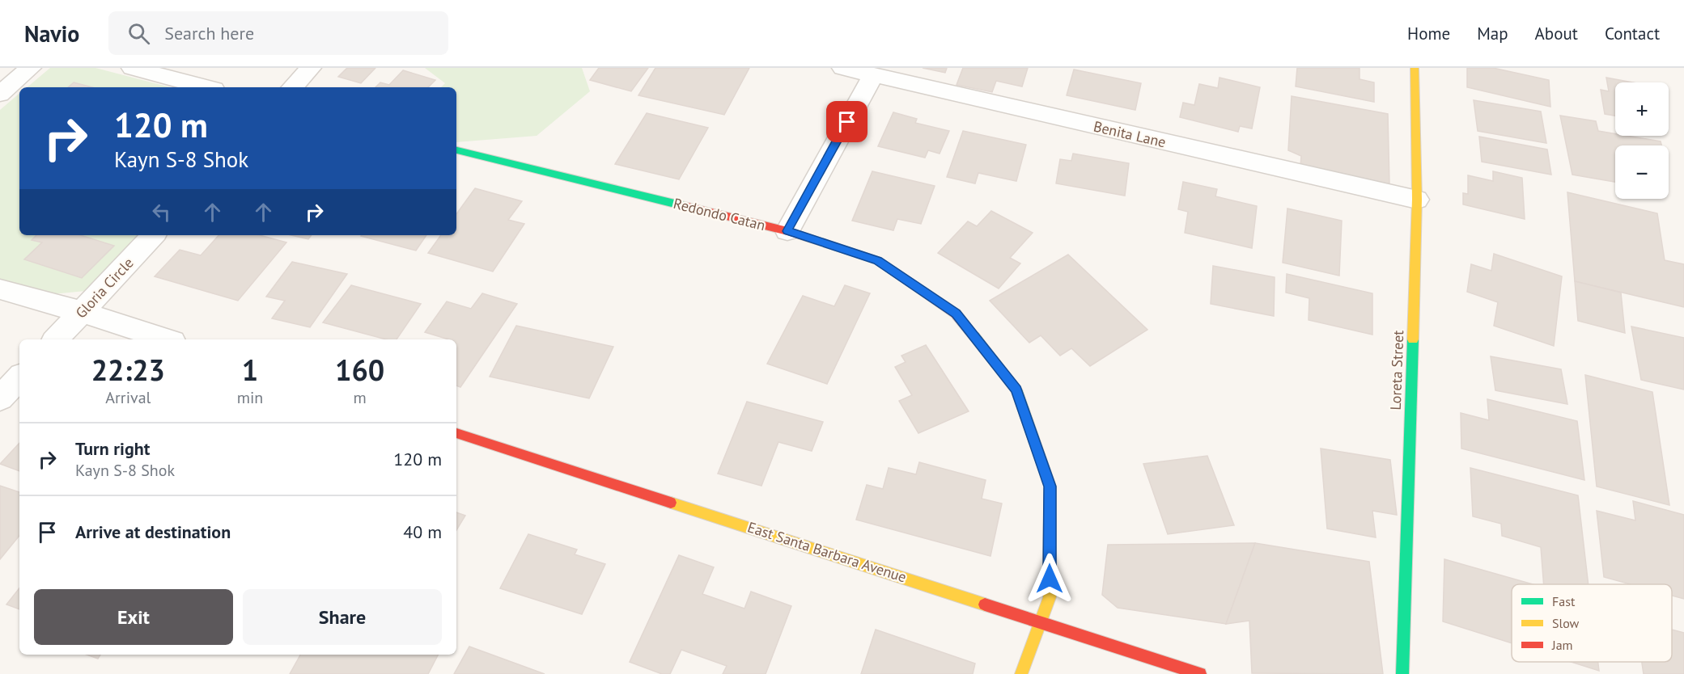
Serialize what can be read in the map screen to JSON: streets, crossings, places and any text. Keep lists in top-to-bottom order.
{
  "streets": {
    "street": [
      "Benita Lane",
      "Redondo Catan",
      "Gloria Circle",
      "Loreta Street",
      "East Santa Barbara Avenue"
    ]
  },
  "crossings": [
    ["Benita Lane", "Loreta Street"],
    ["Redondo Catan", "East Santa Barbara Avenue"]
  ],
  "legend": ["Fast", "Slow", "Jam"],
  "page": {
    "header": "Navio",
    "search": "Search here",
    "nav": [
      "Home",
      "Map",
      "About",
      "Contact"
    ],
    "map_buttons": ["+", "−"],
    "turn": ["120 m", "Kayn S-8 Shok"],
    "eta": [
      "22:23",
      "Arrival",
      "1",
      "min",
      "160",
      "m"
    ],
    "list": [
      {
        "name": "Turn right",
        "note": "Kayn S-8 Shok",
        "value": "120 m"
      },
      {
        "name": "Arrive at destination",
        "value": "40 m"
      }
    ],
    "buttons": ["Exit", "Share"]
  }
}
